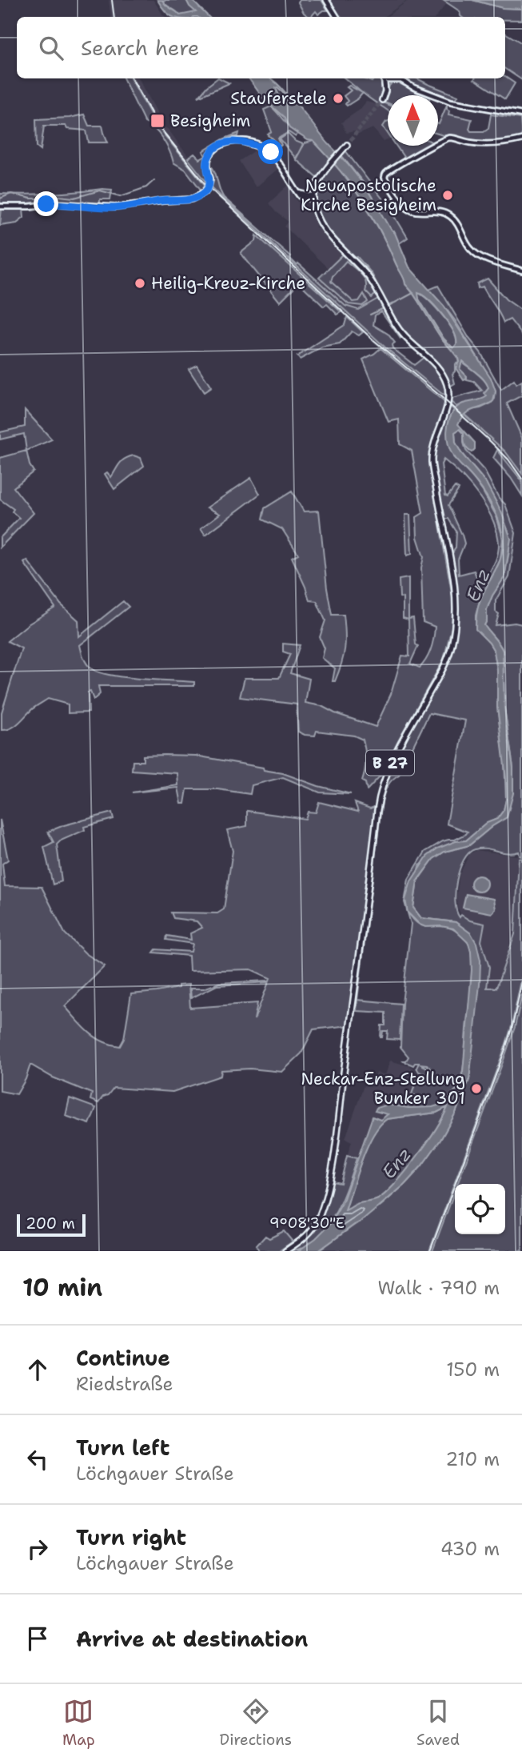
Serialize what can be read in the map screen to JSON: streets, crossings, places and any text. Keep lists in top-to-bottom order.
{
  "streets": {
    "main road": ["B 27"]
  },
  "water": ["Enz"],
  "places": {
    "other": [
      "Stauferstele",
      "Neuapostolische Kirche Besigheim",
      "Heilig-Kreuz-Kirche",
      "Neckar-Enz-Stellung Bunker 301"
    ],
    "transit": ["Besigheim"]
  },
  "scale_bar": "200 m",
  "north": "top",
  "page": {
    "search": "Search here",
    "scale": "200 m",
    "heading": ["10 min", "Walk · 790 m"],
    "list": [
      ["Continue", "Riedstraße", "150 m"],
      ["Turn left", "Löchgauer Straße", "210 m"],
      ["Turn right", "Löchgauer Straße", "430 m"],
      "Arrive at destination"
    ],
    "nav": ["Map", "Directions", "Saved"]
  },
  "coordinates": ["9°08'30\"E"]
}
